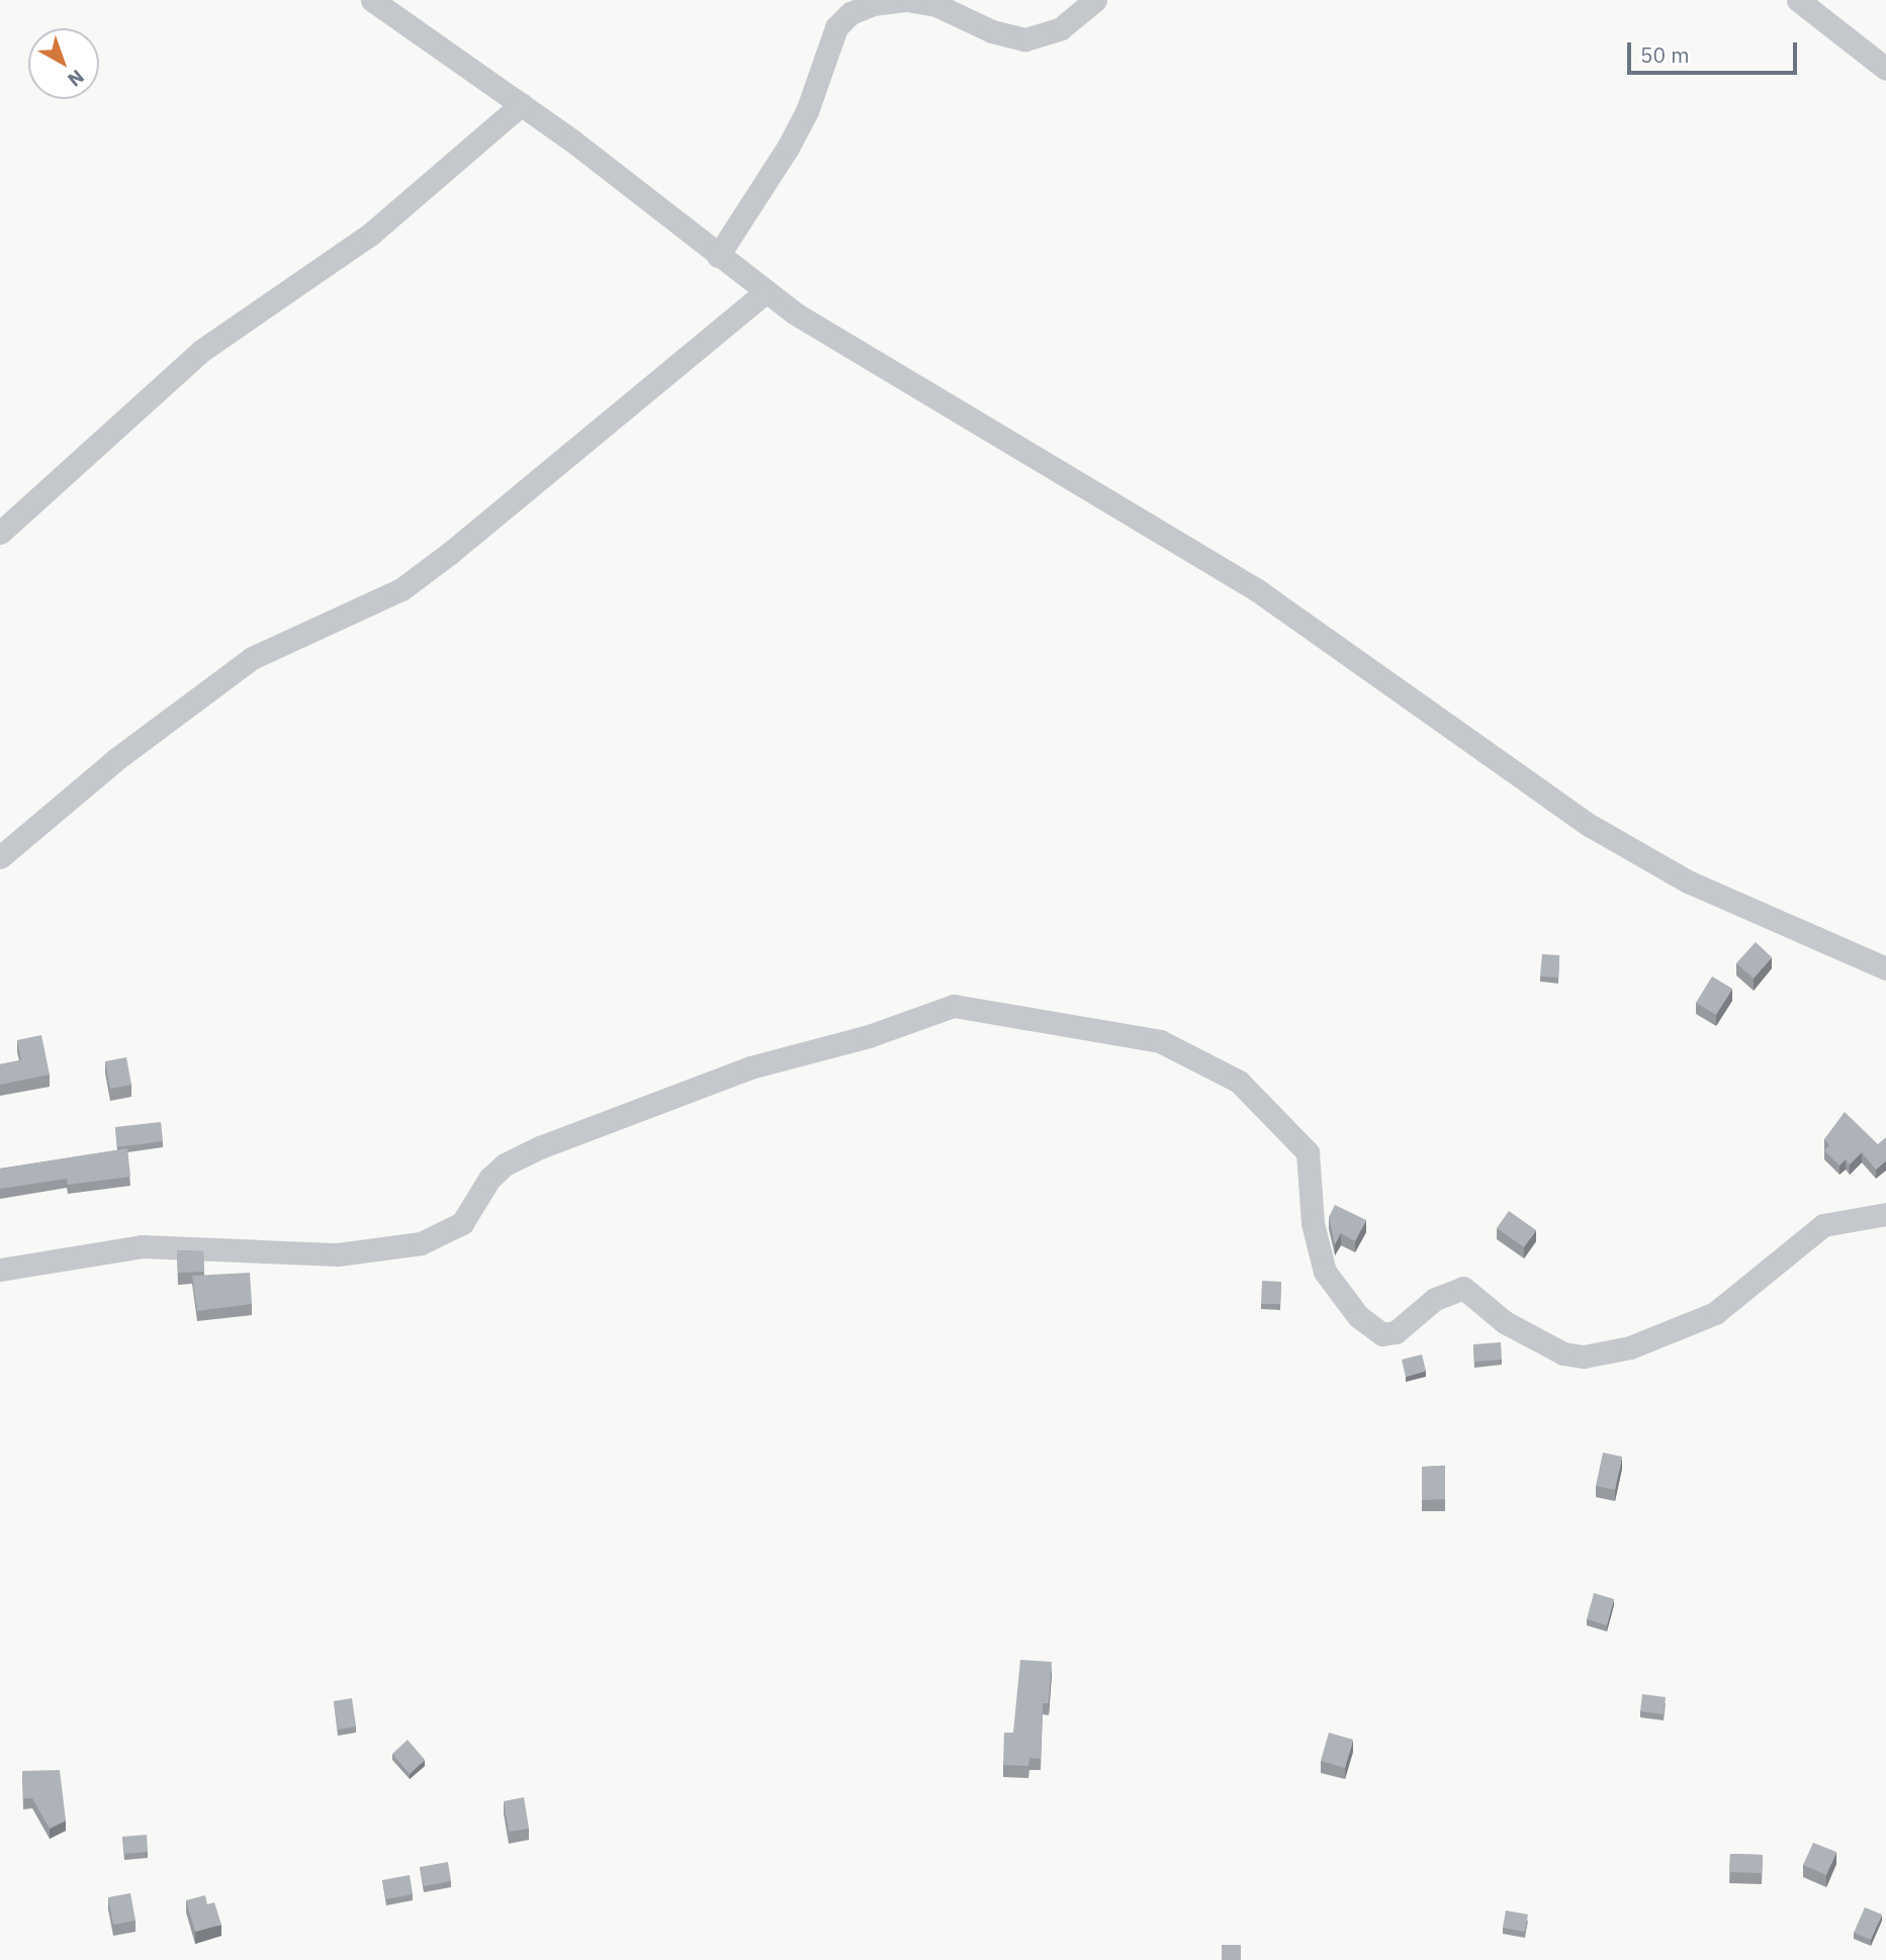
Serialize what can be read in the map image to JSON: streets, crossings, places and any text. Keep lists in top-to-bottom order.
{
  "scale_bar": "50 m",
  "north": "bottom right"
}
